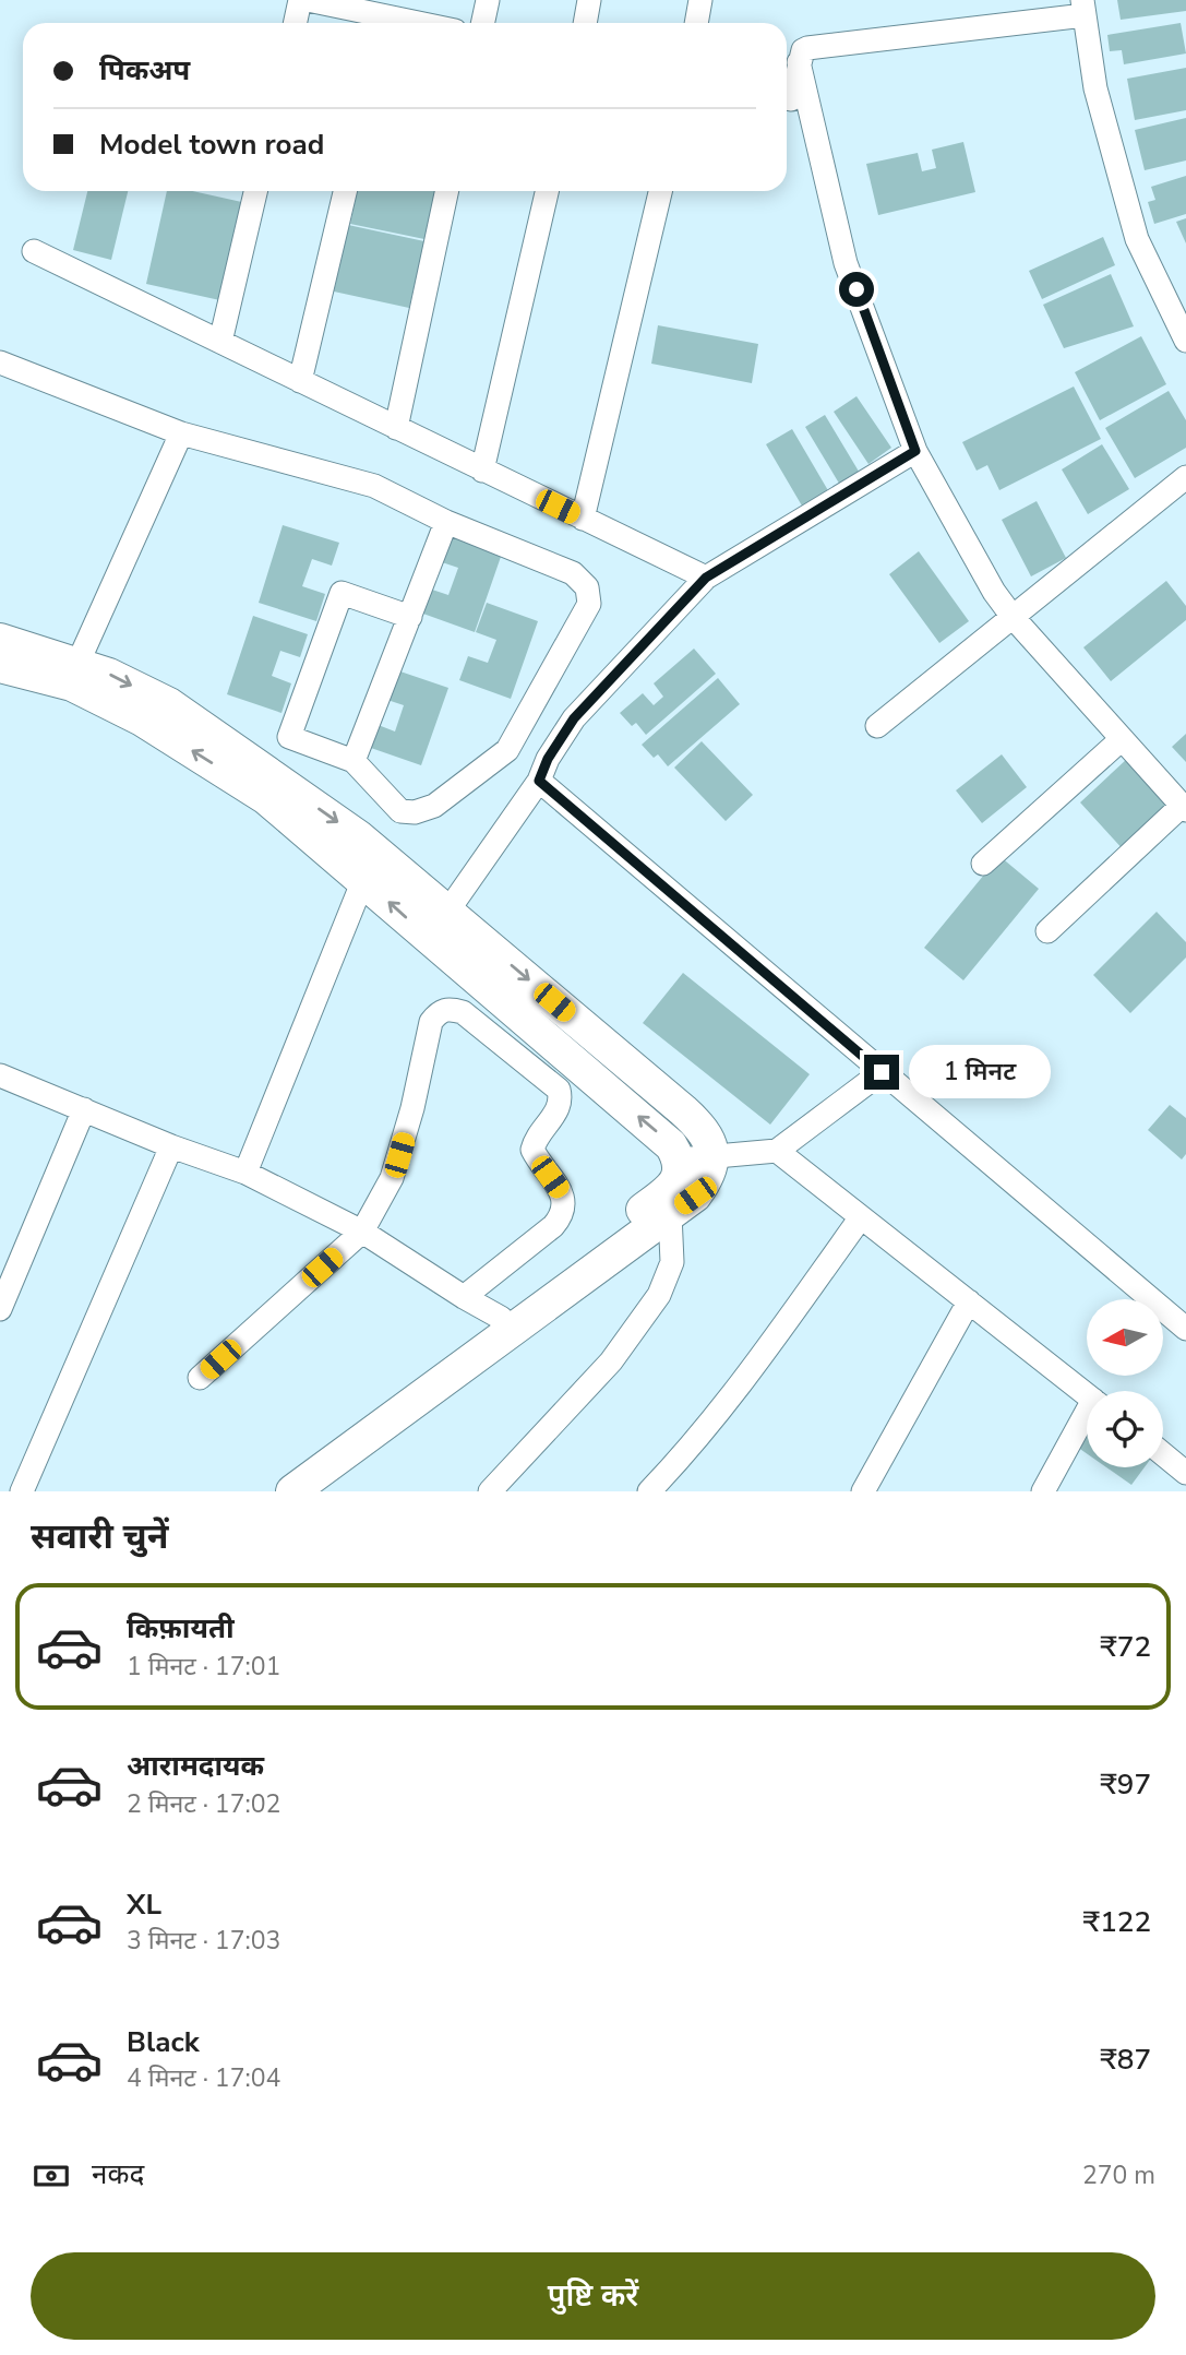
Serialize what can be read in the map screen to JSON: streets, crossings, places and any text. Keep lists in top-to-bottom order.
{
  "north": "left",
  "page": {
    "banner": ["पिकअप", "Model town road"],
    "bubble": "1 मिनट",
    "heading": "सवारी चुनें",
    "list": [
      {
        "name": "किफ़ायती",
        "note": "1 मिनट · 17:01",
        "value": "₹72"
      },
      {
        "name": "आरामदायक",
        "note": "2 मिनट · 17:02",
        "value": "₹97"
      },
      {
        "name": "XL",
        "note": "3 मिनट · 17:03",
        "value": "₹122"
      },
      {
        "name": "Black",
        "note": "4 मिनट · 17:04",
        "value": "₹87"
      }
    ],
    "pay": ["नकद", "270 m"],
    "buttons": "पुष्टि करें"
  }
}
